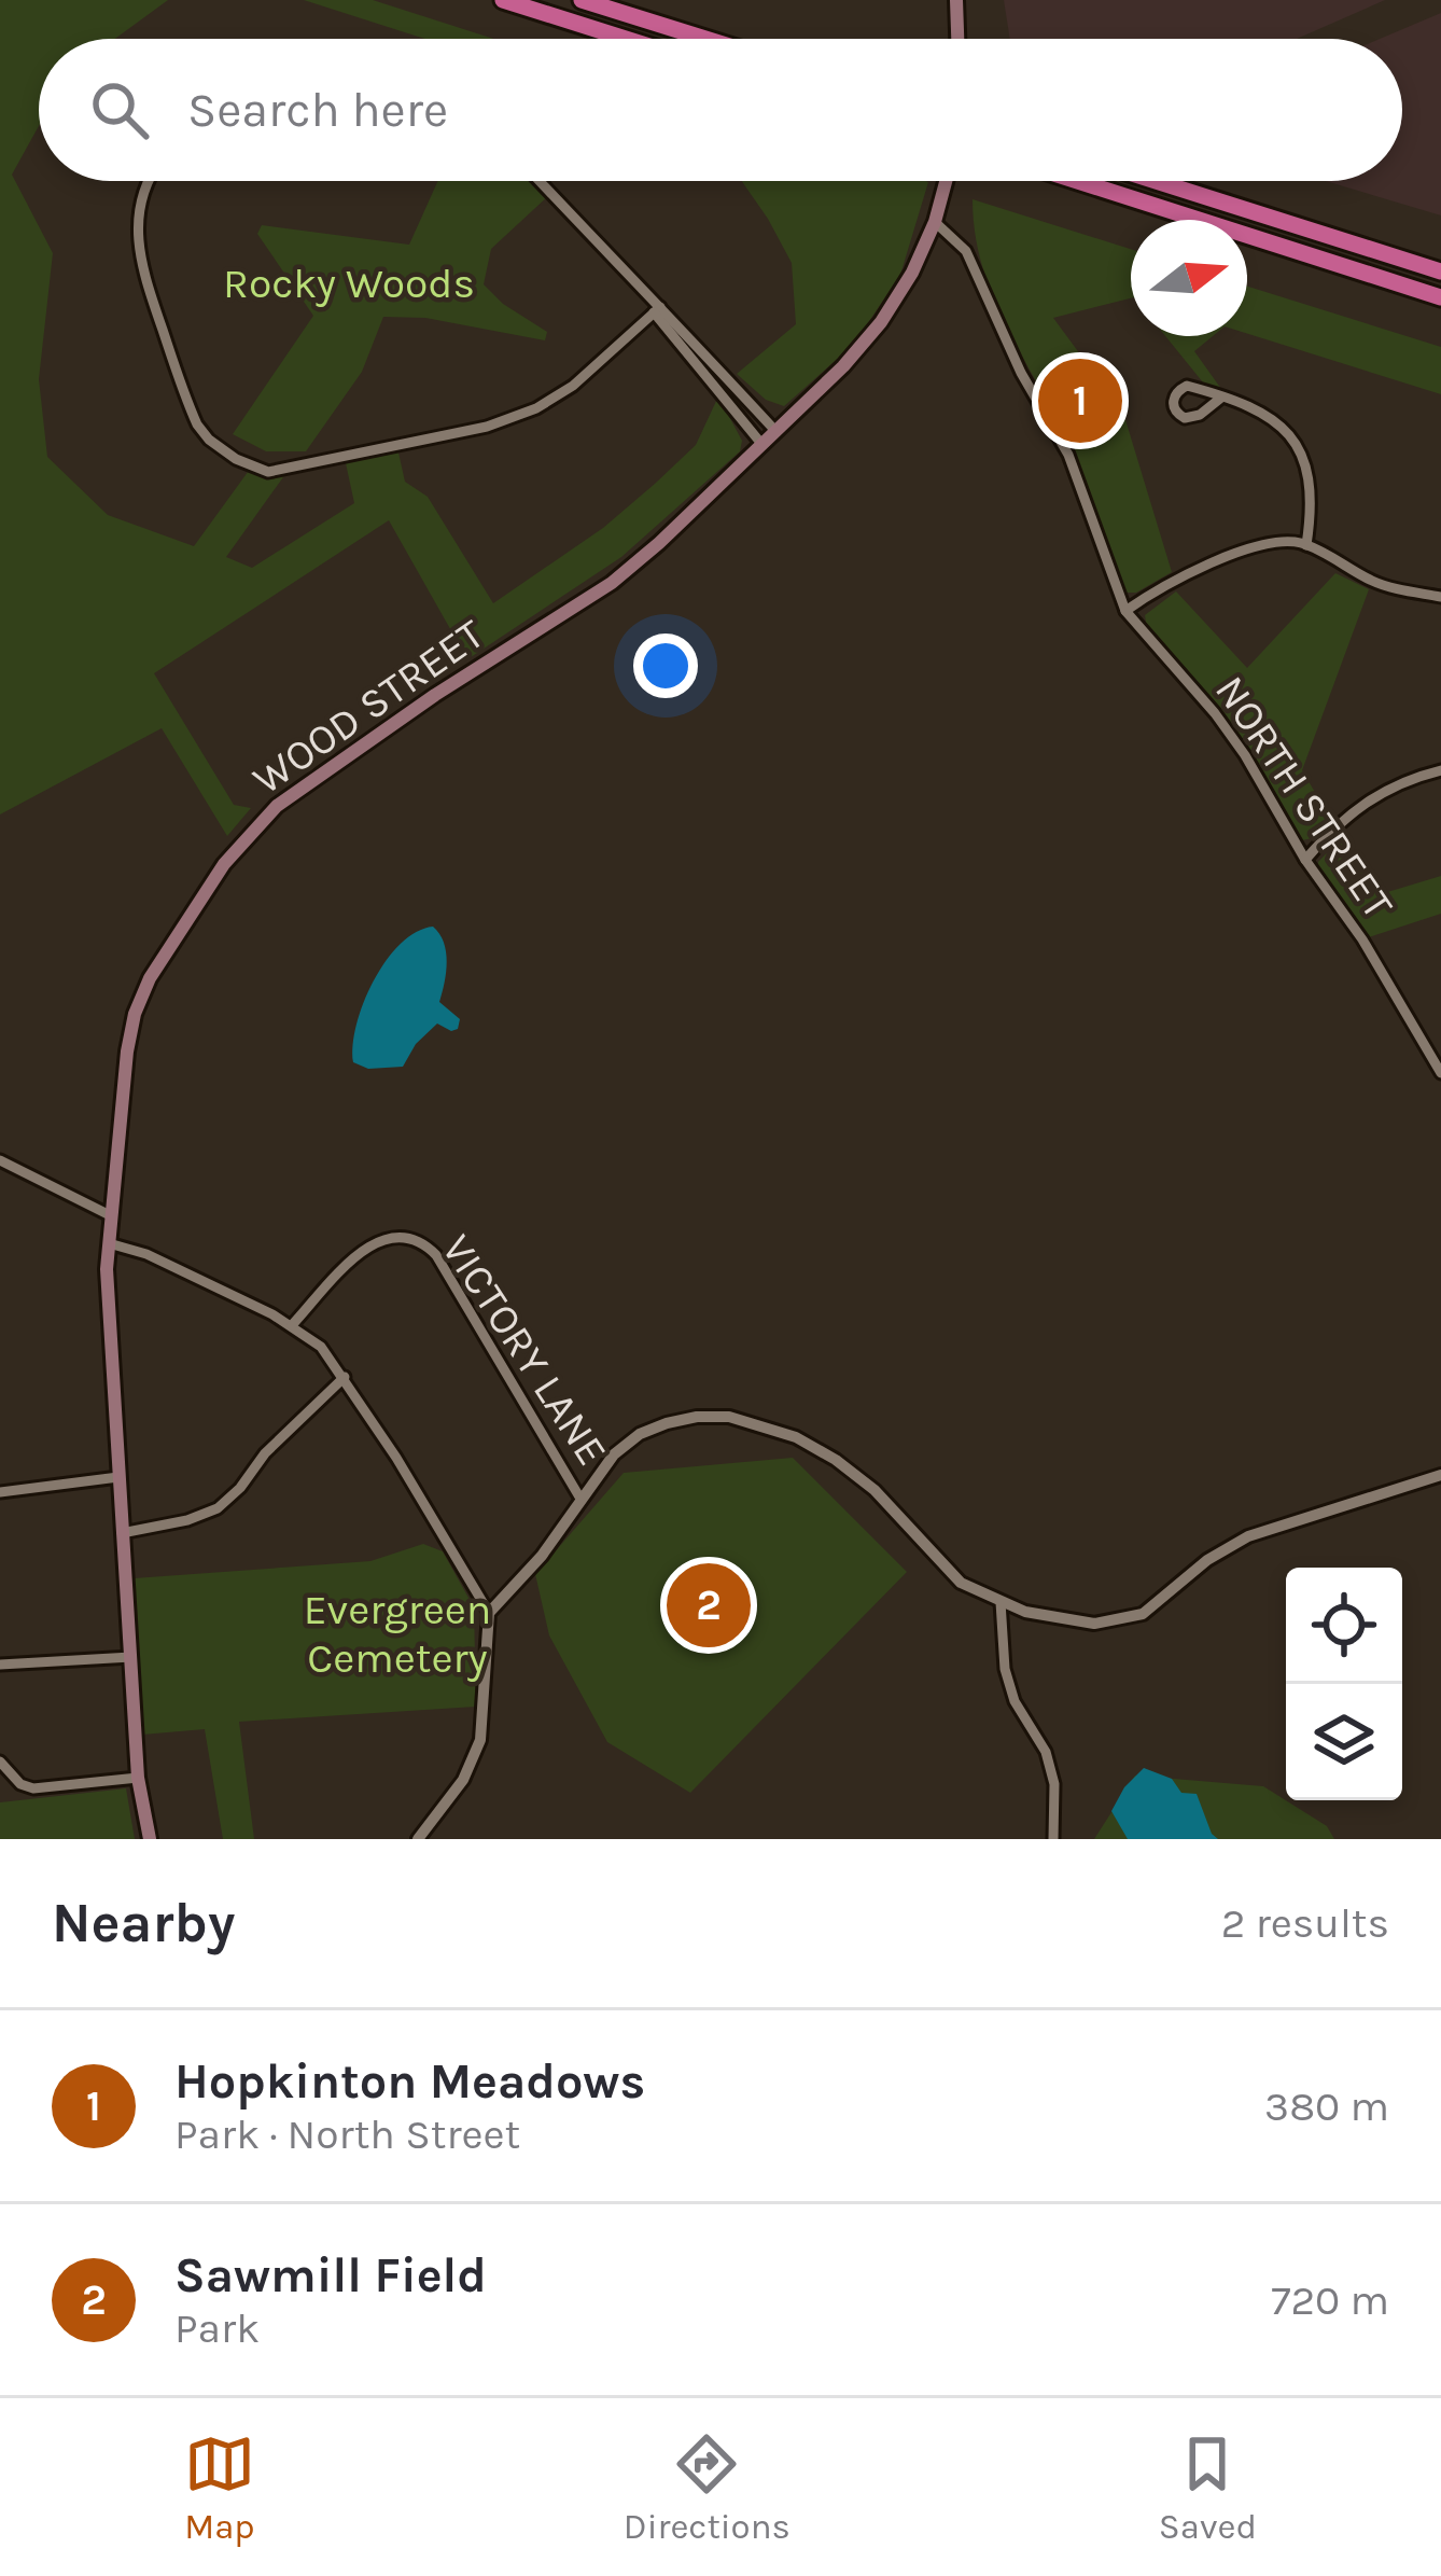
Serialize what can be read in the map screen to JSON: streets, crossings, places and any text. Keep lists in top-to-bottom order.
{
  "streets": {
    "main road": ["WOOD STREET"],
    "street": ["NORTH STREET", "VICTORY LANE"]
  },
  "crossings": [
    ["WOOD STREET", "NORTH STREET"]
  ],
  "parks": ["Rocky Woods", "Evergreen Cemetery"],
  "north": "right",
  "page": {
    "search": "Search here",
    "pins": ["1", "2"],
    "heading": ["Nearby", "2 results"],
    "list": [
      {
        "mark": "1",
        "name": "Hopkinton Meadows",
        "note": "Park · North Street",
        "value": "380 m"
      },
      {
        "mark": "2",
        "name": "Sawmill Field",
        "note": "Park",
        "value": "720 m"
      }
    ],
    "nav": ["Map", "Directions", "Saved"]
  }
}
